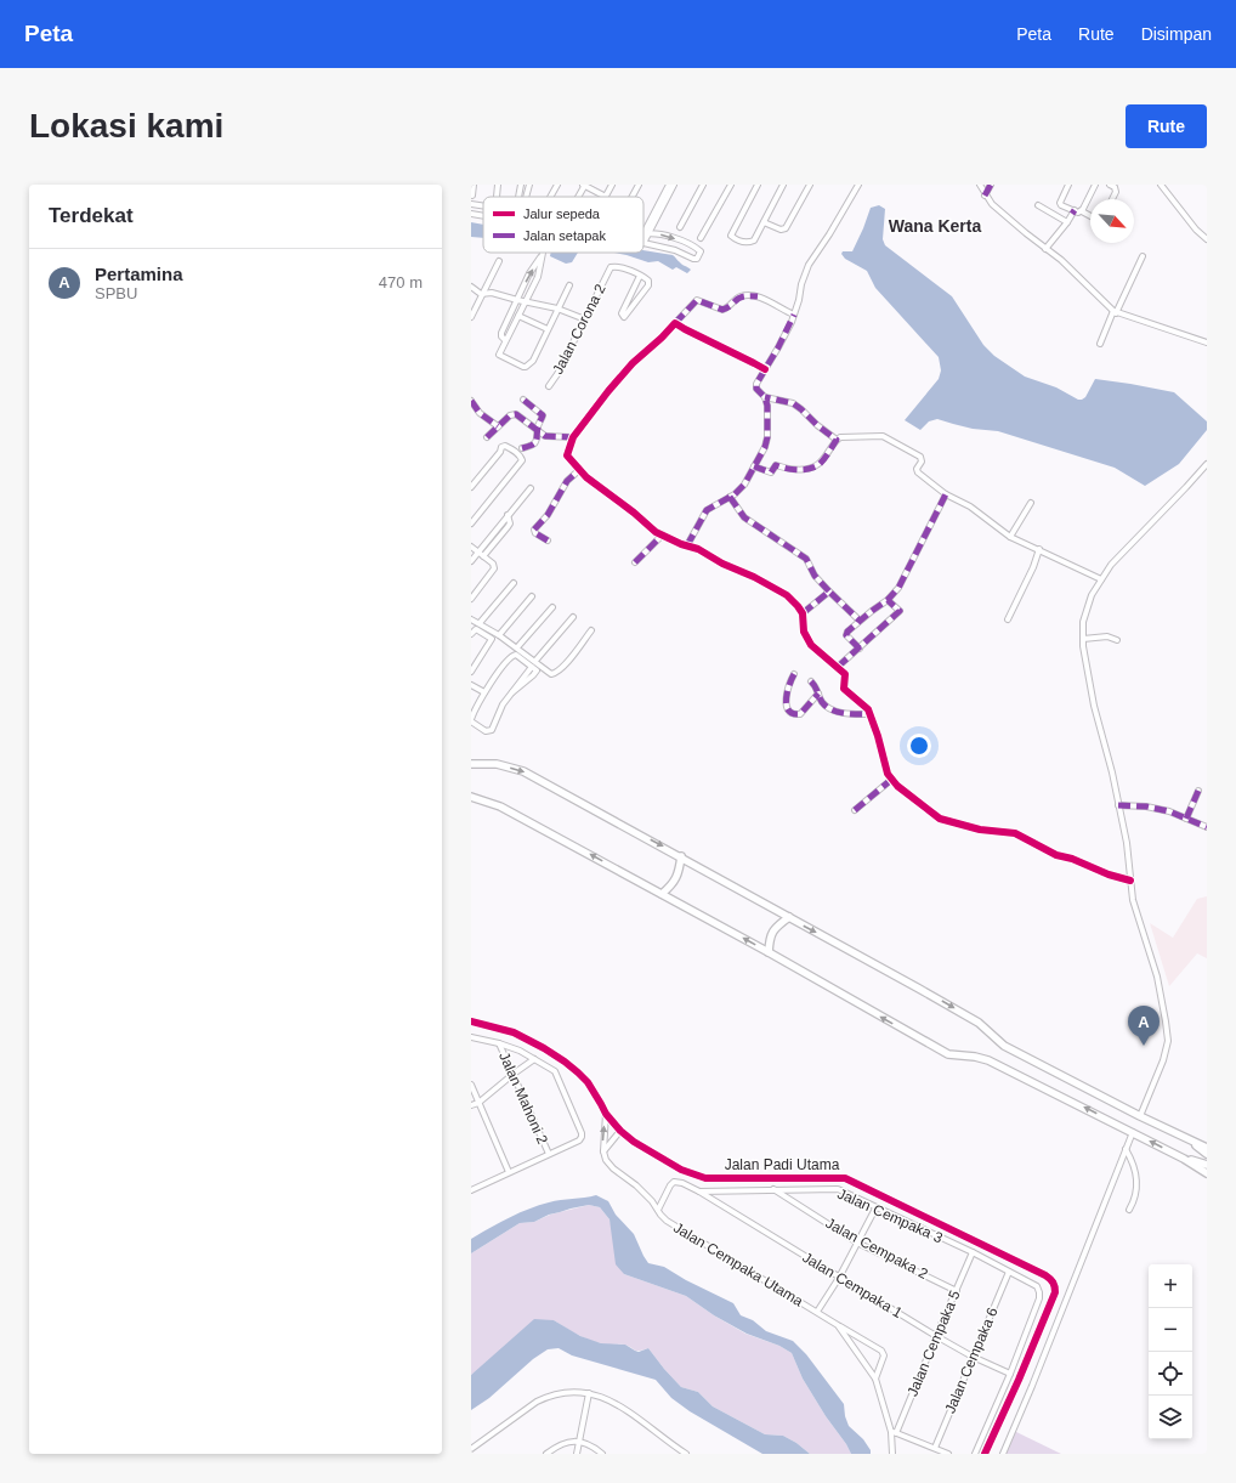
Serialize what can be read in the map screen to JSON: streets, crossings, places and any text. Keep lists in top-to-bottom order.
{
  "streets": {
    "street": [
      "Jalan Corona 2",
      "Jalan Mahoni 2",
      "Jalan Padi Utama",
      "Jalan Cempaka 3",
      "Jalan Cempaka 2",
      "Jalan Cempaka Utama",
      "Jalan Cempaka 1",
      "Jalan Cempaka 5",
      "Jalan Cempaka 6"
    ]
  },
  "crossings": [
    ["Jalan Cempaka 3", "Jalan Cempaka 2"],
    ["Jalan Cempaka 3", "Jalan Cempaka Utama"],
    ["Jalan Cempaka 3", "Jalan Cempaka 1"],
    ["Jalan Cempaka 3", "Jalan Cempaka 5"],
    ["Jalan Cempaka 3", "Jalan Cempaka 6"],
    ["Jalan Cempaka 2", "Jalan Cempaka 5"],
    ["Jalan Cempaka 1", "Jalan Cempaka 5"],
    ["Jalan Cempaka 1", "Jalan Cempaka 6"]
  ],
  "districts": ["Wana Kerta"],
  "legend": ["Jalur sepeda", "Jalan setapak"],
  "north": "bottom right",
  "page": {
    "header": "Peta",
    "nav": ["Peta", "Rute", "Disimpan"],
    "buttons": "Rute",
    "title": "Lokasi kami",
    "heading": "Terdekat",
    "list": [
      {
        "mark": "A",
        "name": "Pertamina",
        "note": "SPBU",
        "value": "470 m"
      }
    ],
    "pins": "A",
    "map_buttons": ["+", "−"]
  }
}
